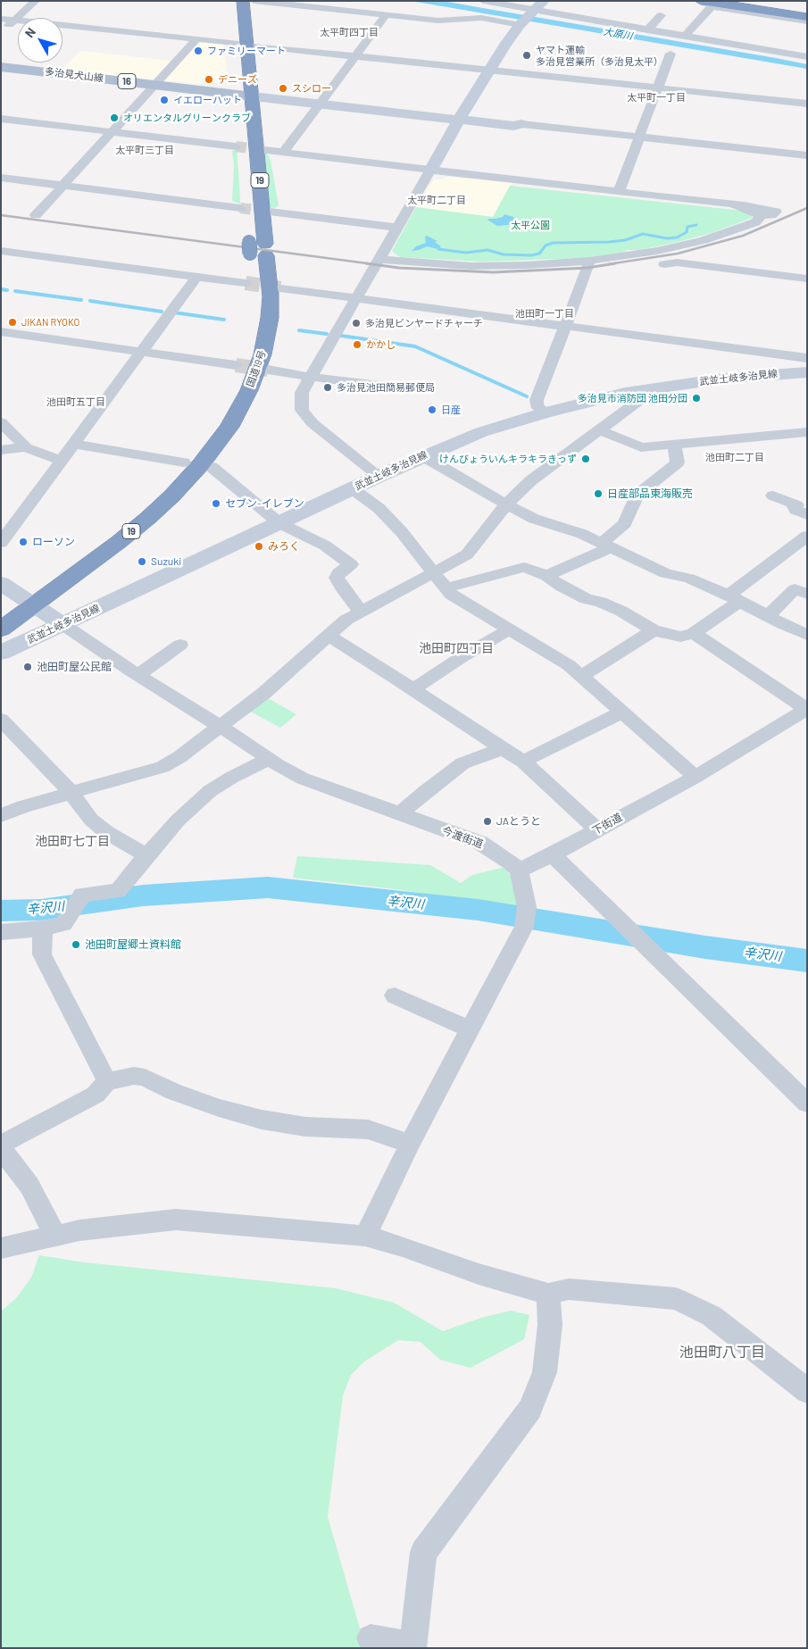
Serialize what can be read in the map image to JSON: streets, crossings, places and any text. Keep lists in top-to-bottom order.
{
  "streets": {
    "highway": ["19", "国道19号"],
    "main road": ["多治見犬山線", "16"],
    "street": ["武並土岐多治見線", "下街道", "今渡街道"]
  },
  "crossings": [
    ["多治見犬山線", "国道19号"],
    ["武並土岐多治見線", "今渡街道"],
    ["下街道", "今渡街道"]
  ],
  "districts": [
    "太平町四丁目",
    "太平町一丁目",
    "太平町三丁目",
    "太平町二丁目",
    "池田町一丁目",
    "池田町五丁目",
    "池田町二丁目",
    "池田町四丁目",
    "池田町七丁目",
    "池田町八丁目"
  ],
  "water": ["大原川", "辛沢川"],
  "parks": ["太平公園"],
  "places": [
    "ファミリーマート",
    "ヤマト運輸 多治見営業所（多治見太平）",
    "デニーズ",
    "スシロー",
    "イエローハット",
    "オリエンタルグリーンクラブ",
    "JIKAN RYOKO",
    "多治見ビンヤードチャーチ",
    "かかし",
    "多治見池田簡易郵便局",
    "多治見市消防団 池田分団",
    "日産",
    "けんびょういんキラキラきっず",
    "日産部品東海販売",
    "セブン-イレブン",
    "ローソン",
    "みろく",
    "Suzuki",
    "池田町屋公民館",
    "JAとうと",
    "池田町屋郷土資料館"
  ],
  "north": "top left"
}
